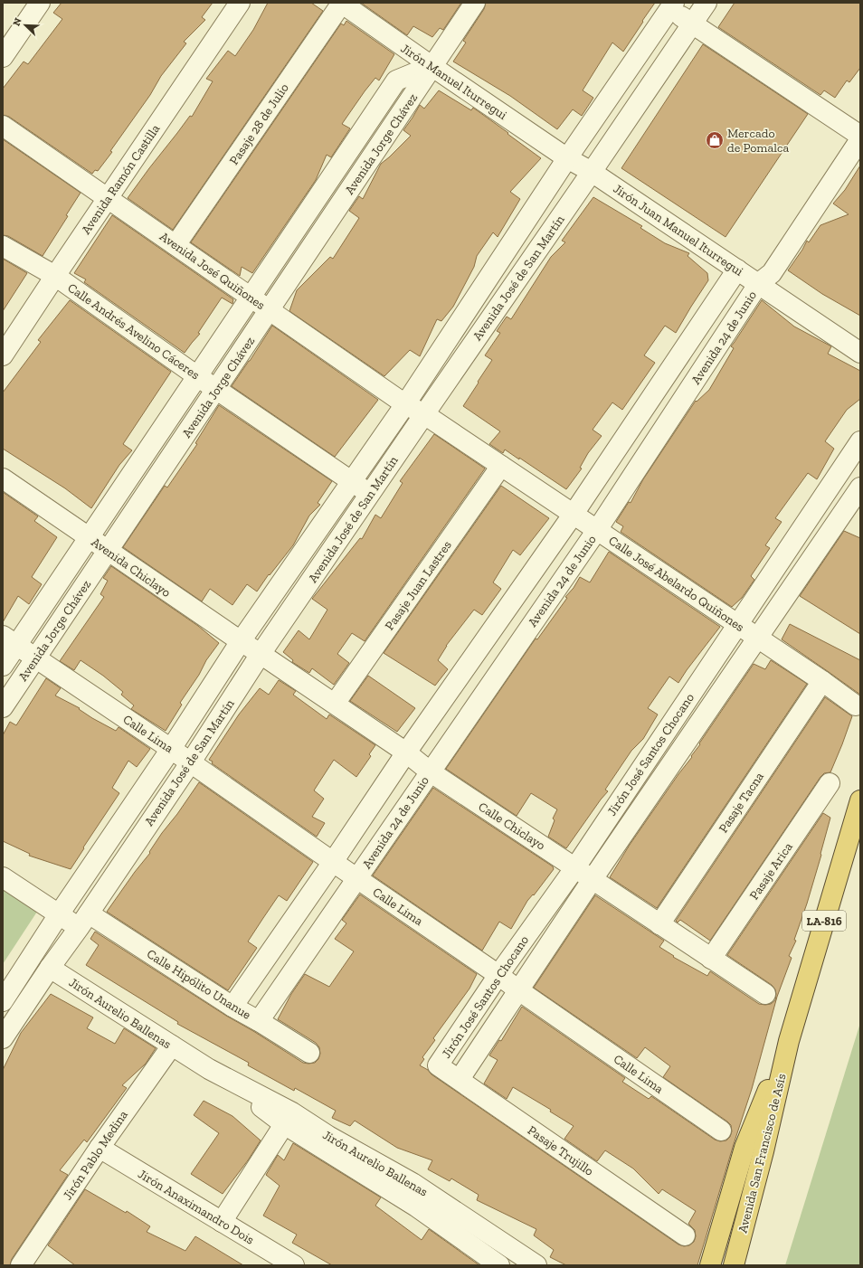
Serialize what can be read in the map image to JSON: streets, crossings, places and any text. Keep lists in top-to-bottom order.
{
  "streets": {
    "highway": ["LA-816", "Avenida San Francisco de Asís"],
    "street": [
      "Jirón Manuel Iturregui",
      "Pasaje 28 de Julio",
      "Avenida Jorge Chávez",
      "Avenida Ramón Castilla",
      "Jirón Juan Manuel Iturregui",
      "Avenida José Quiñones",
      "Avenida José de San Martín",
      "Calle Andrés Avelino Cáceres",
      "Avenida 24 de Junio",
      "Avenida Chiclayo",
      "Calle José Abelardo Quiñones",
      "Pasaje Juan Lastres",
      "Calle Lima",
      "Jirón José Santos Chocano",
      "Pasaje Tacna",
      "Calle Chiclayo",
      "Pasaje Arica",
      "Calle Hipólito Unanue",
      "Jirón Aurelio Ballenas",
      "Pasaje Trujillo",
      "Jirón Pablo Medina",
      "Jirón Anaximandro Dois"
    ]
  },
  "crossings": [
    ["Jirón Manuel Iturregui", "Pasaje 28 de Julio"],
    ["Jirón Manuel Iturregui", "Avenida Jorge Chávez"],
    ["Jirón Manuel Iturregui", "Jirón Juan Manuel Iturregui"],
    ["Jirón Manuel Iturregui", "Avenida José de San Martín"],
    ["Pasaje 28 de Julio", "Avenida José Quiñones"],
    ["Avenida Jorge Chávez", "Avenida José Quiñones"],
    ["Avenida Jorge Chávez", "Calle Andrés Avelino Cáceres"],
    ["Avenida Jorge Chávez", "Avenida Chiclayo"],
    ["Avenida Jorge Chávez", "Calle Lima"],
    ["Avenida Ramón Castilla", "Avenida José Quiñones"],
    ["Avenida Ramón Castilla", "Calle Andrés Avelino Cáceres"],
    ["Jirón Juan Manuel Iturregui", "Avenida José de San Martín"],
    ["Jirón Juan Manuel Iturregui", "Avenida 24 de Junio"],
    ["Avenida José Quiñones", "Avenida José de San Martín"],
    ["Avenida José Quiñones", "Calle José Abelardo Quiñones"],
    ["Avenida José de San Martín", "Calle Andrés Avelino Cáceres"],
    ["Avenida José de San Martín", "Avenida Chiclayo"],
    ["Avenida José de San Martín", "Calle José Abelardo Quiñones"],
    ["Avenida José de San Martín", "Calle Lima"],
    ["Avenida José de San Martín", "Calle Chiclayo"],
    ["Avenida José de San Martín", "Calle Hipólito Unanue"],
    ["Avenida José de San Martín", "Jirón Aurelio Ballenas"],
    ["Avenida 24 de Junio", "Calle José Abelardo Quiñones"],
    ["Avenida 24 de Junio", "Calle Lima"],
    ["Avenida 24 de Junio", "Calle Chiclayo"],
    ["Avenida 24 de Junio", "Calle Hipólito Unanue"],
    ["Avenida Chiclayo", "Calle Chiclayo"],
    ["Calle José Abelardo Quiñones", "Pasaje Juan Lastres"],
    ["Calle José Abelardo Quiñones", "Jirón José Santos Chocano"],
    ["Calle José Abelardo Quiñones", "Pasaje Tacna"],
    ["Pasaje Juan Lastres", "Calle Chiclayo"],
    ["Calle Lima", "Jirón José Santos Chocano"],
    ["Jirón José Santos Chocano", "Calle Chiclayo"],
    ["Jirón José Santos Chocano", "Pasaje Trujillo"],
    ["Pasaje Tacna", "Calle Chiclayo"],
    ["Calle Chiclayo", "Pasaje Arica"],
    ["Jirón Aurelio Ballenas", "Jirón Pablo Medina"],
    ["Jirón Pablo Medina", "Jirón Anaximandro Dois"]
  ],
  "places": {
    "shop": ["Mercado de Pomalca"]
  },
  "north": "top left"
}
